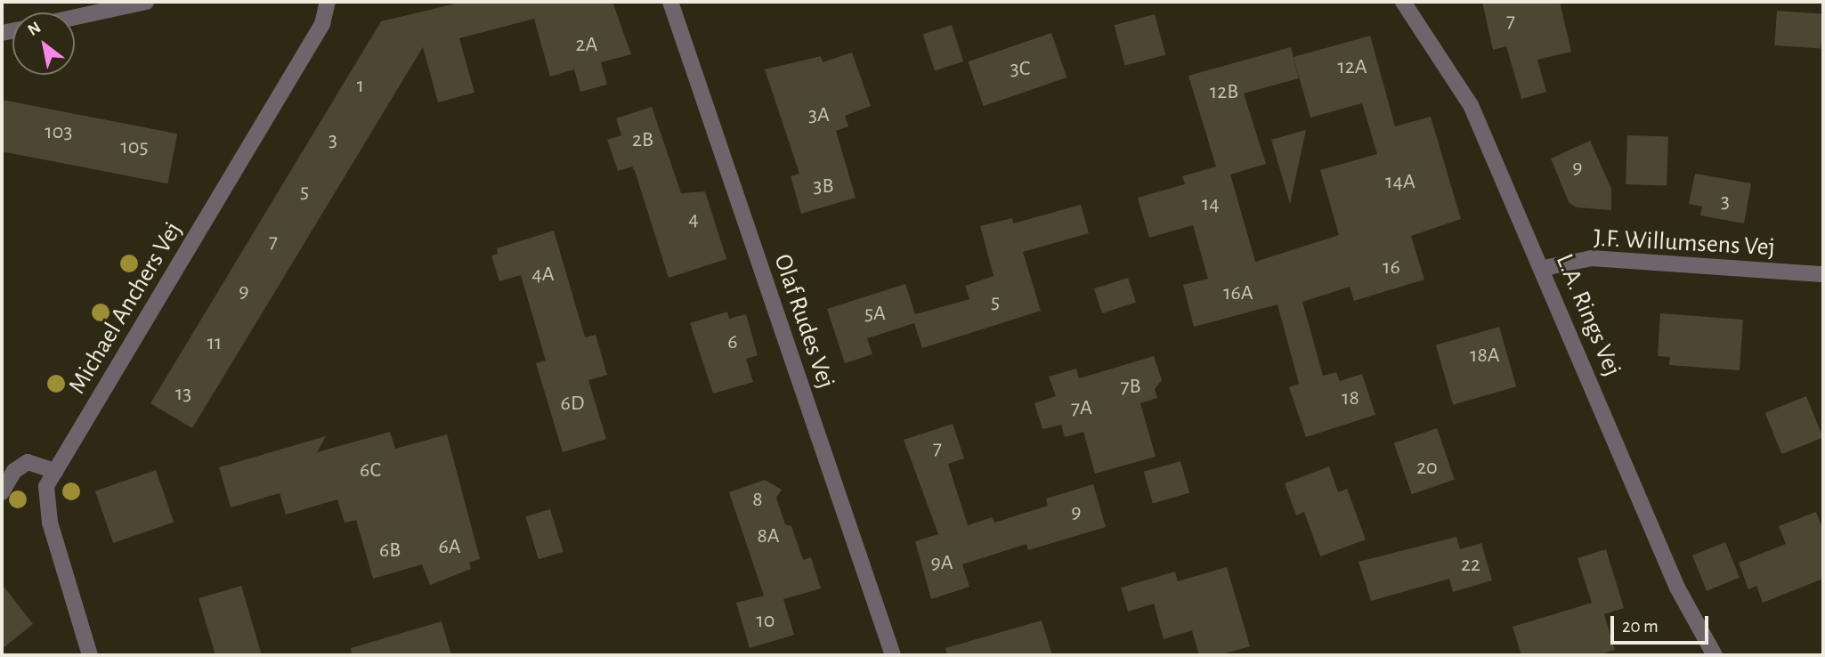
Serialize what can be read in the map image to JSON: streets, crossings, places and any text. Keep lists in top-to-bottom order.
{
  "streets": {
    "street": [
      "J.F. Willumsens Vej",
      "Michael Anchers Vej",
      "L.A. Rings Vej",
      "Olaf Rudes Vej"
    ]
  },
  "crossings": [
    ["J.F. Willumsens Vej", "L.A. Rings Vej"]
  ],
  "house_numbers": [
    "7",
    "2A",
    "12A",
    "3C",
    "1",
    "12B",
    "3A",
    "103",
    "3",
    "2B",
    "105",
    "9",
    "14A",
    "3B",
    "5",
    "3",
    "14",
    "4",
    "7",
    "16",
    "4A",
    "9",
    "16A",
    "5",
    "5A",
    "6",
    "11",
    "18A",
    "7B",
    "13",
    "18",
    "6D",
    "7A",
    "7",
    "20",
    "6C",
    "8",
    "9",
    "8A",
    "6A",
    "6B",
    "9A",
    "22",
    "10"
  ],
  "scale_bar": "20 m",
  "north": "top left"
}
